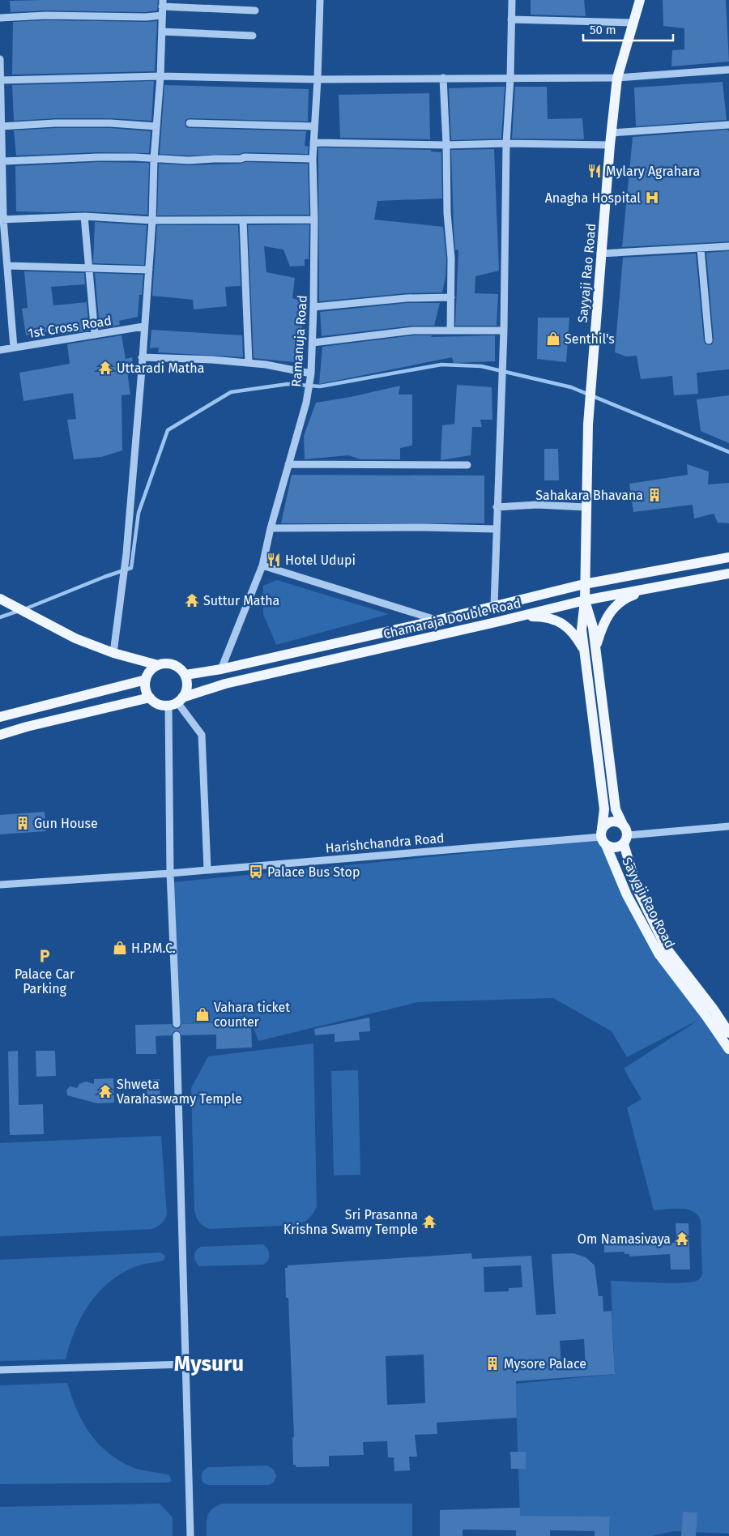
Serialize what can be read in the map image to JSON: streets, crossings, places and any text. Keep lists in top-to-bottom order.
{
  "streets": {
    "main road": ["Sayyaji Rao Road", "Chamaraja Double Road"],
    "street": ["1st Cross Road", "Ramanuja Road", "Harishchandra Road"]
  },
  "crossings": [
    ["Sayyaji Rao Road", "Chamaraja Double Road"],
    ["Sayyaji Rao Road", "Harishchandra Road"]
  ],
  "districts": ["Mysuru"],
  "places": {
    "restaurant": ["Mylary Agrahara", "Hotel Udupi"],
    "hospital": ["Anagha Hospital"],
    "shop": ["Senthil's", "H.P.M.C.", "Vahara ticket counter"],
    "temple": [
      "Uttaradi Matha",
      "Suttur Matha",
      "Shweta Varahaswamy Temple",
      "Sri Prasanna Krishna Swamy Temple",
      "Om Namasivaya"
    ],
    "building": ["Sahakara Bhavana", "Gun House", "Mysore Palace"],
    "bus stop": ["Palace Bus Stop"],
    "parking": ["Palace Car Parking"]
  },
  "scale_bar": "50 m"
}
